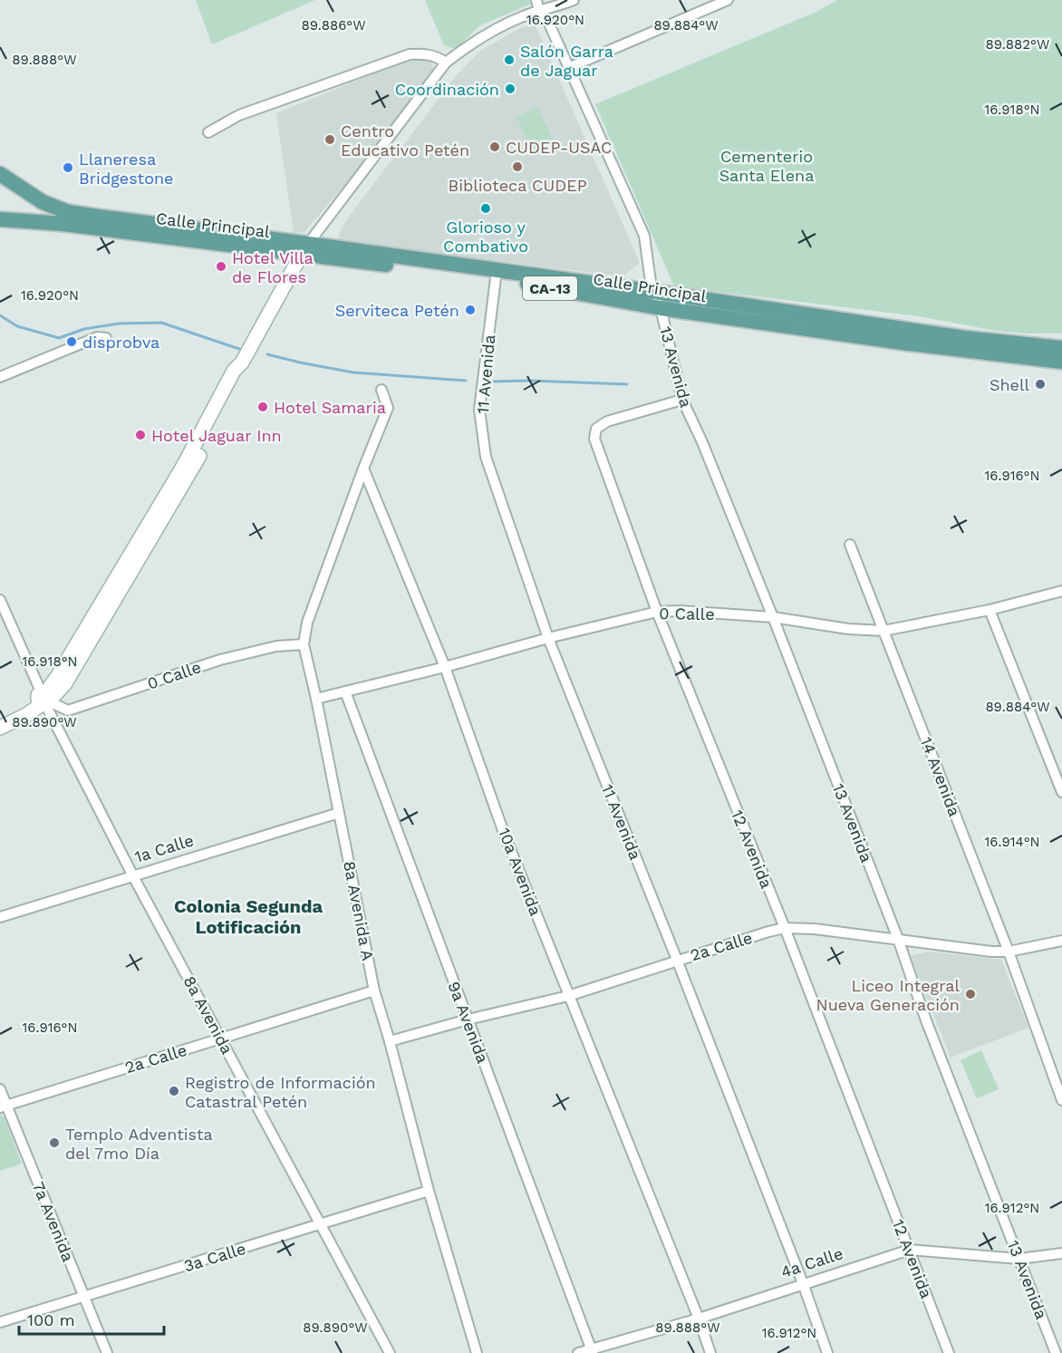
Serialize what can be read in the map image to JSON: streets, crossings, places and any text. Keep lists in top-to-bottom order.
{
  "streets": {
    "main road": ["Calle Principal", "CA-13"],
    "street": [
      "13 Avenida",
      "11 Avenida",
      "0 Calle",
      "14 Avenida",
      "1a Calle",
      "12 Avenida",
      "10a Avenida",
      "8a Avenida A",
      "2a Calle",
      "8a Avenida",
      "9a Avenida",
      "7a Avenida",
      "3a Calle",
      "4a Calle"
    ]
  },
  "crossings": [
    ["Calle Principal", "13 Avenida"],
    ["Calle Principal", "11 Avenida"],
    ["13 Avenida", "0 Calle"],
    ["13 Avenida", "12 Avenida"],
    ["13 Avenida", "2a Calle"],
    ["13 Avenida", "4a Calle"],
    ["11 Avenida", "0 Calle"],
    ["11 Avenida", "2a Calle"],
    ["11 Avenida", "4a Calle"],
    ["0 Calle", "14 Avenida"],
    ["0 Calle", "12 Avenida"],
    ["0 Calle", "10a Avenida"],
    ["0 Calle", "8a Avenida A"],
    ["0 Calle", "8a Avenida"],
    ["0 Calle", "9a Avenida"],
    ["14 Avenida", "2a Calle"],
    ["1a Calle", "8a Avenida A"],
    ["1a Calle", "8a Avenida"],
    ["12 Avenida", "2a Calle"],
    ["12 Avenida", "4a Calle"],
    ["10a Avenida", "8a Avenida A"],
    ["10a Avenida", "2a Calle"],
    ["10a Avenida", "4a Calle"],
    ["8a Avenida A", "2a Calle"],
    ["8a Avenida A", "3a Calle"],
    ["2a Calle", "8a Avenida"],
    ["2a Calle", "9a Avenida"],
    ["2a Calle", "7a Avenida"],
    ["8a Avenida", "3a Calle"],
    ["9a Avenida", "4a Calle"],
    ["7a Avenida", "3a Calle"]
  ],
  "districts": ["Colonia Segunda Lotificación"],
  "parks": ["Cementerio Santa Elena"],
  "places": [
    "Salón Garra de Jaguar",
    "Coordinación",
    "Centro Educativo Petén",
    "CUDEP-USAC",
    "Biblioteca CUDEP",
    "Llaneresa Bridgestone",
    "Glorioso y Combativo",
    "Hotel Villa de Flores",
    "Serviteca Petén",
    "disprobva",
    "Shell",
    "Hotel Samaria",
    "Hotel Jaguar Inn",
    "Liceo Integral Nueva Generación",
    "Registro de Información Catastral Petén",
    "Templo Adventista del 7mo Día"
  ],
  "scale_bar": "100 m",
  "coordinates": [
    "16.920°N",
    "89.886°W",
    "89.884°W",
    "89.882°W",
    "89.888°W",
    "16.918°N",
    "16.916°N",
    "89.890°W",
    "16.914°N",
    "16.912°N"
  ]
}
